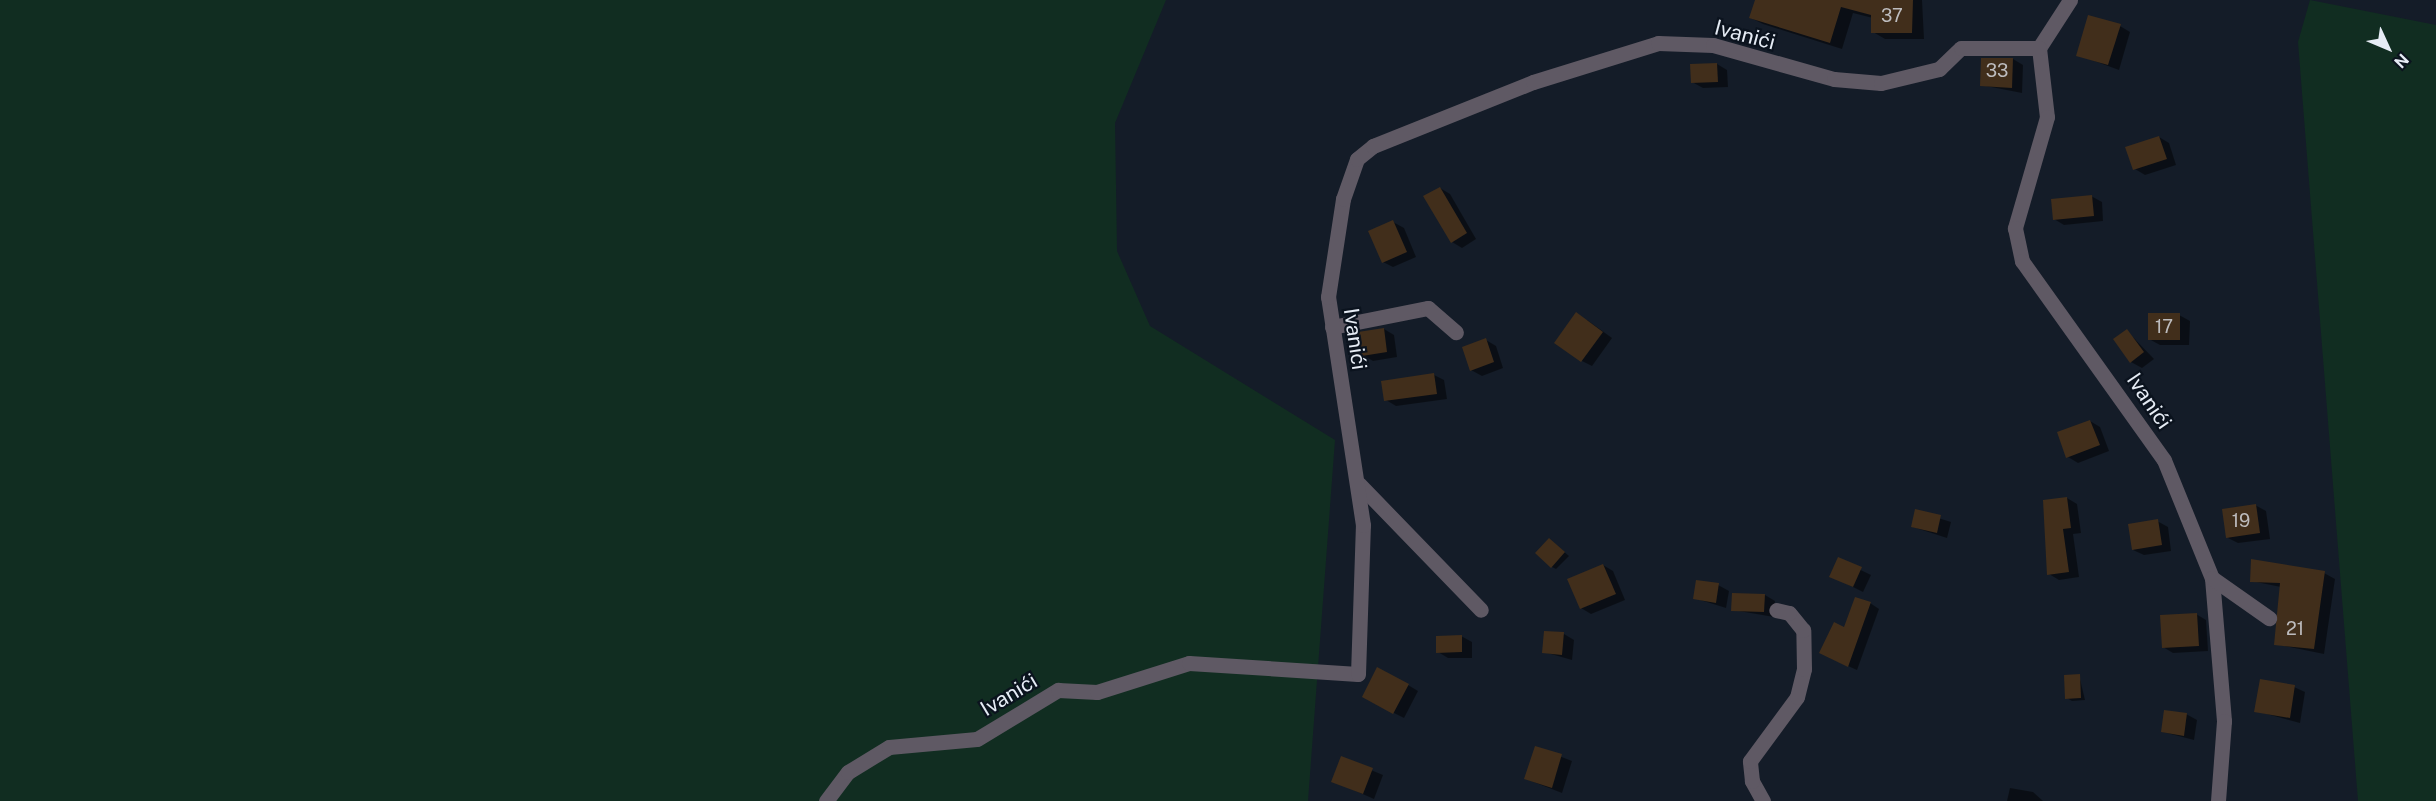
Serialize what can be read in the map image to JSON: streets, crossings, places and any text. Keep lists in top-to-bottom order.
{
  "streets": {
    "street": ["Ivanići"]
  },
  "house_numbers": [
    "37",
    "33",
    "17",
    "19",
    "21"
  ],
  "north": "bottom right"
}
